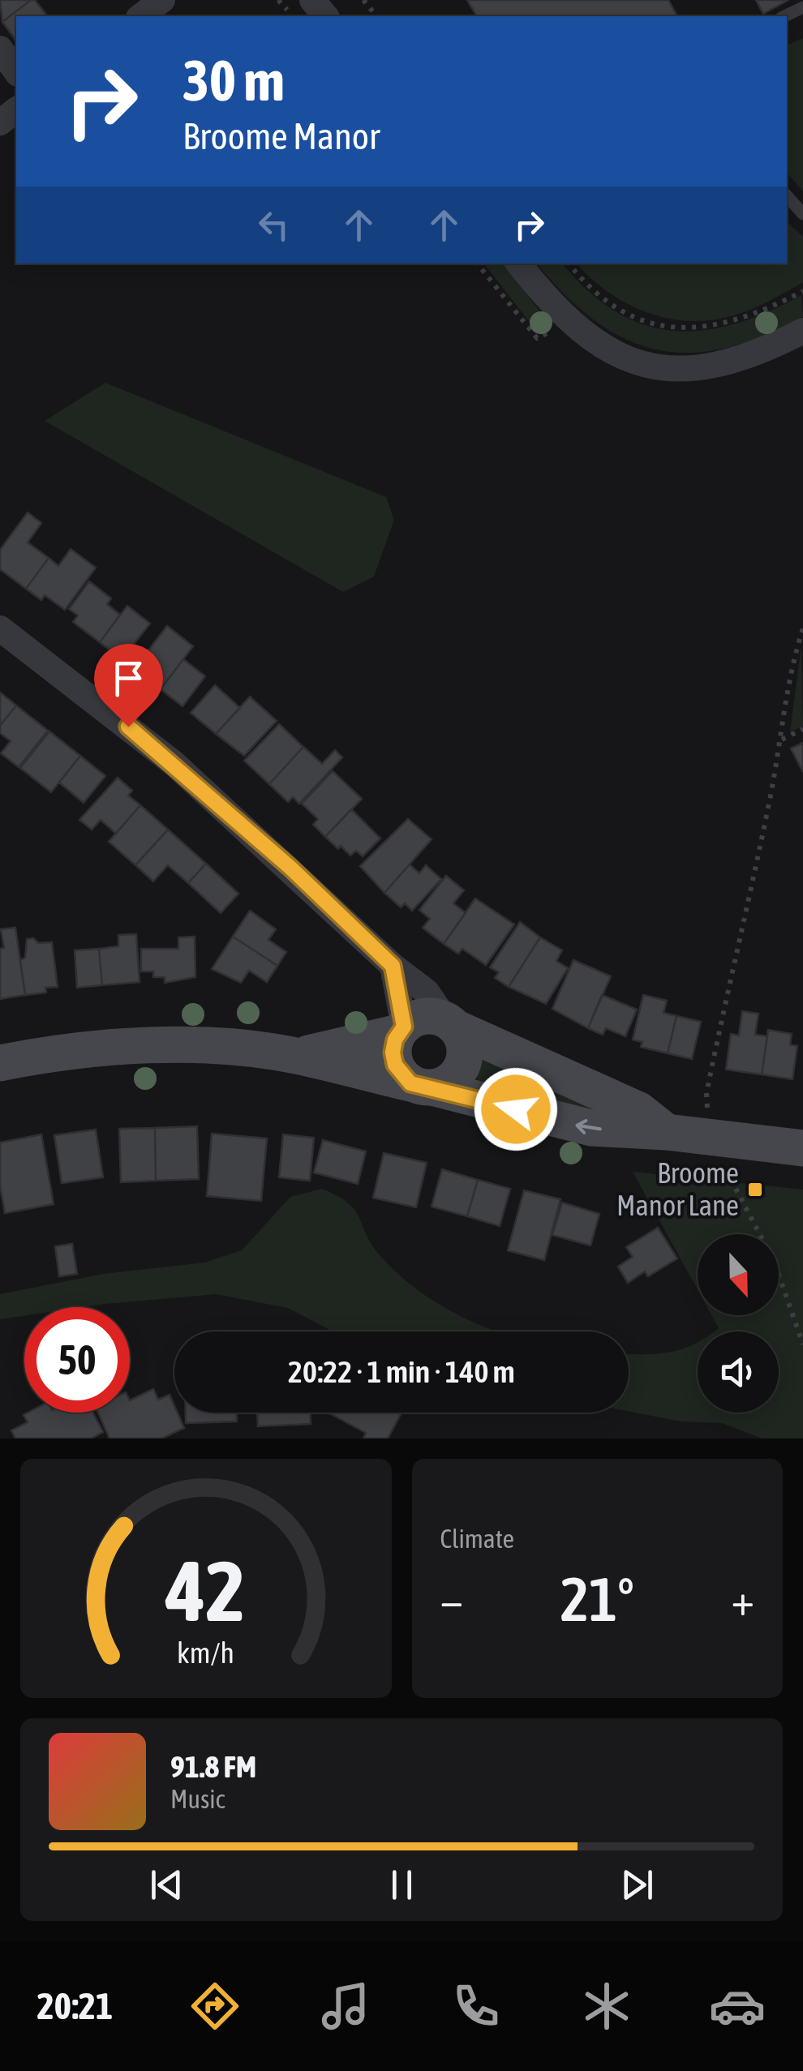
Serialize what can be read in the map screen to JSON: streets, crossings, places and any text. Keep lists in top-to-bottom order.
{
  "places": {
    "transit": ["Broome Manor Lane"]
  },
  "north": "bottom",
  "page": {
    "turn": ["30 m", "Broome Manor"],
    "limit": "50",
    "trip": "20:22 · 1 min · 140 m",
    "tile": "Climate",
    "heat": ["−", "21°", "+"],
    "song": ["91.8 FM", "Music"],
    "tabs": "20:21",
    "gauge": ["42", "km/h"]
  }
}
